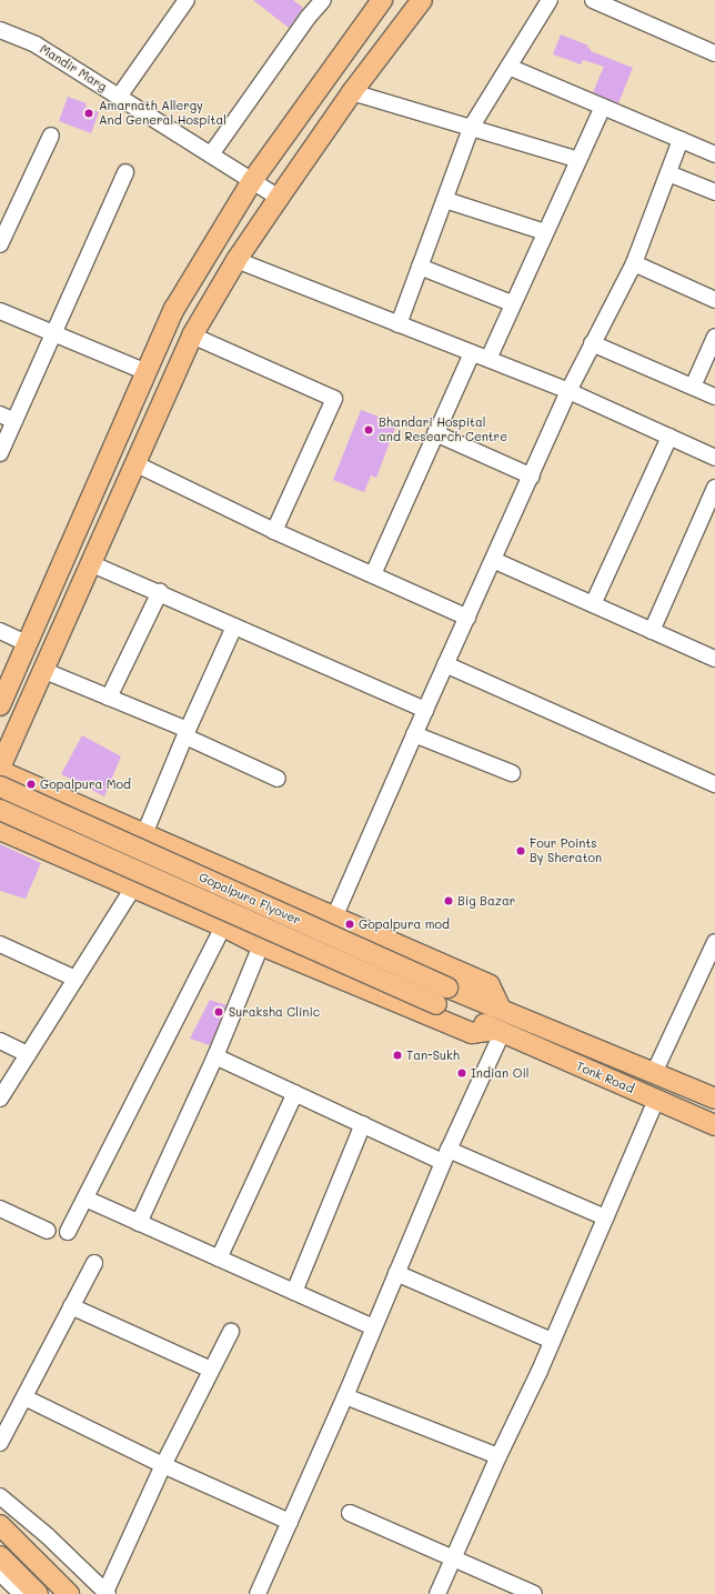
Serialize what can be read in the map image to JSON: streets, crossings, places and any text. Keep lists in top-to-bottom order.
{
  "streets": {
    "main road": ["Gopalpura Flyover", "Tonk Road"],
    "street": ["Mandir Marg"]
  },
  "crossings": [
    ["Gopalpura Flyover", "Tonk Road"]
  ],
  "places": [
    "Amarnath Allergy And General Hospital",
    "Bhandari Hospital and Research Centre",
    "Gopalpura Mod",
    "Four Points By Sheraton",
    "Big Bazar",
    "Gopalpura mod",
    "Suraksha Clinic",
    "Tan-Sukh",
    "Indian Oil"
  ]
}
